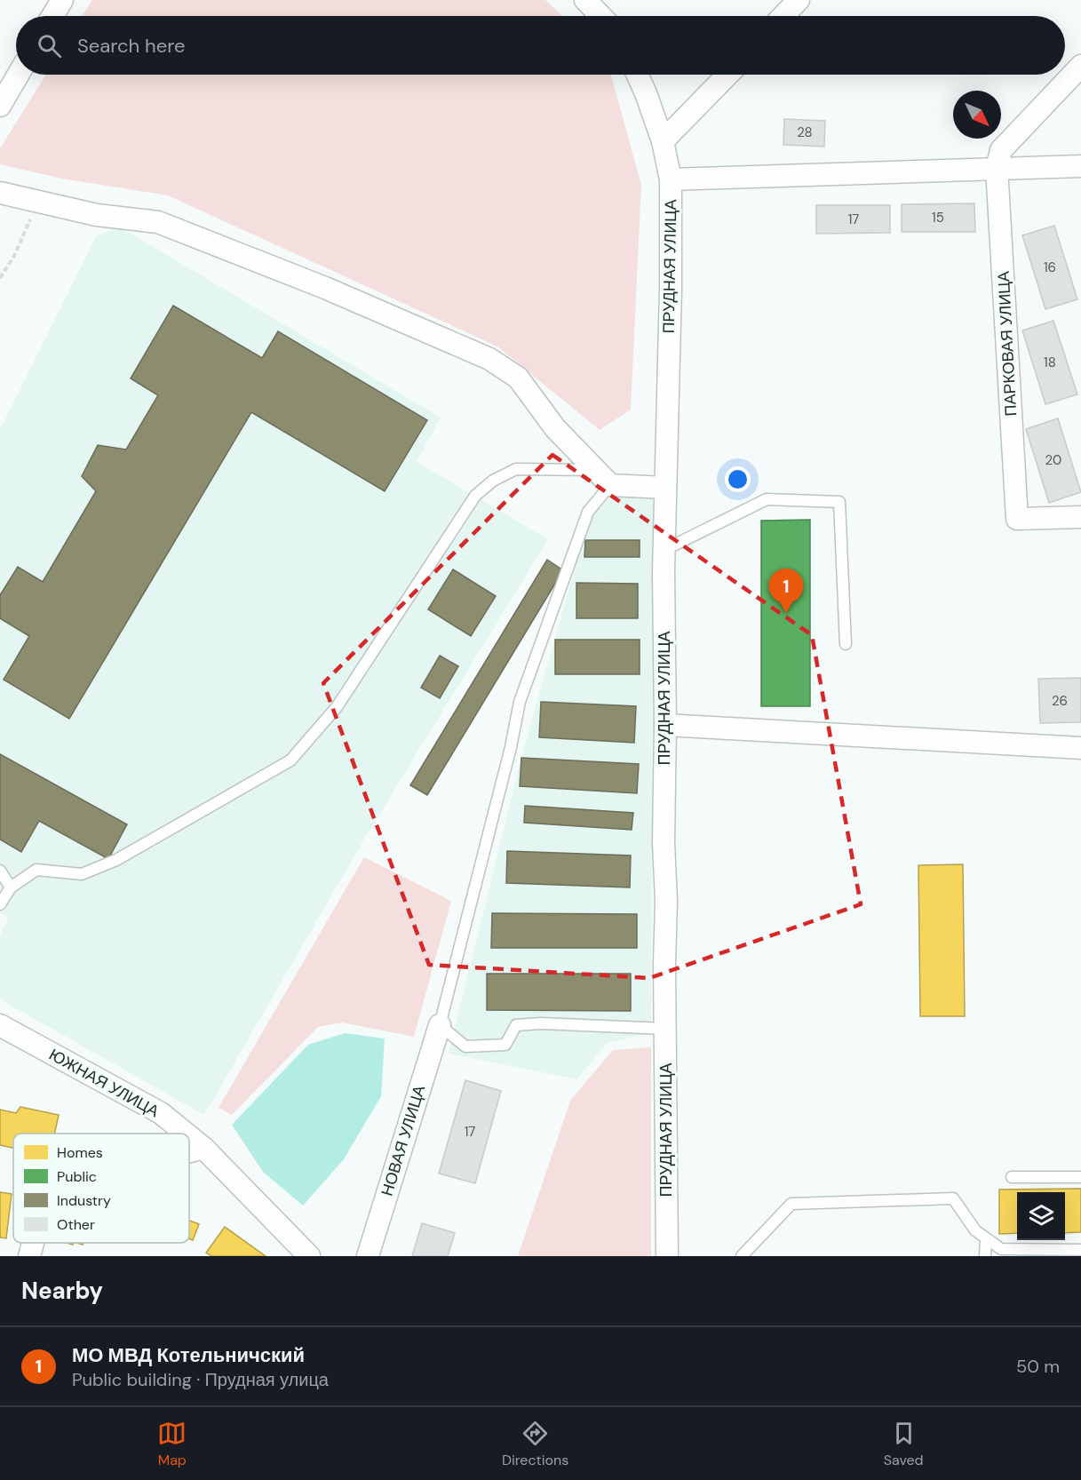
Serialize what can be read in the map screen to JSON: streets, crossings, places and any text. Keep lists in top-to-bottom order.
{
  "streets": {
    "street": [
      "ПРУДНАЯ УЛИЦА",
      "ПАРКОВАЯ УЛИЦА",
      "ЮЖНАЯ УЛИЦА",
      "НОВАЯ УЛИЦА"
    ]
  },
  "house_numbers": [
    "28",
    "15",
    "17",
    "16",
    "18",
    "20",
    "26",
    "17"
  ],
  "legend": [
    "Homes",
    "Public",
    "Industry",
    "Other"
  ],
  "north": "bottom right",
  "page": {
    "search": "Search here",
    "pins": "1",
    "heading": "Nearby",
    "list": [
      {
        "mark": "1",
        "name": "МО МВД Котельничский",
        "note": "Public building · Прудная улица",
        "value": "50 m"
      }
    ],
    "nav": ["Map", "Directions", "Saved"]
  }
}
